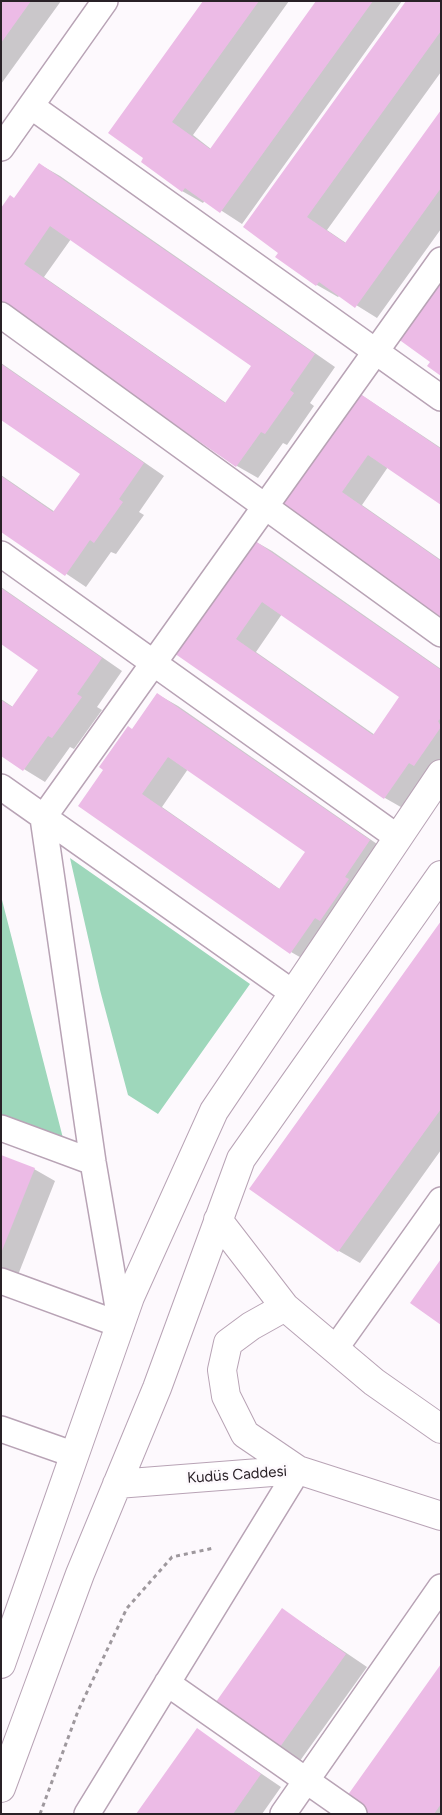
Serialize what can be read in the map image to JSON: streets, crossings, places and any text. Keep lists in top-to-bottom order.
{
  "streets": {
    "street": ["Kudüs Caddesi"]
  }
}
